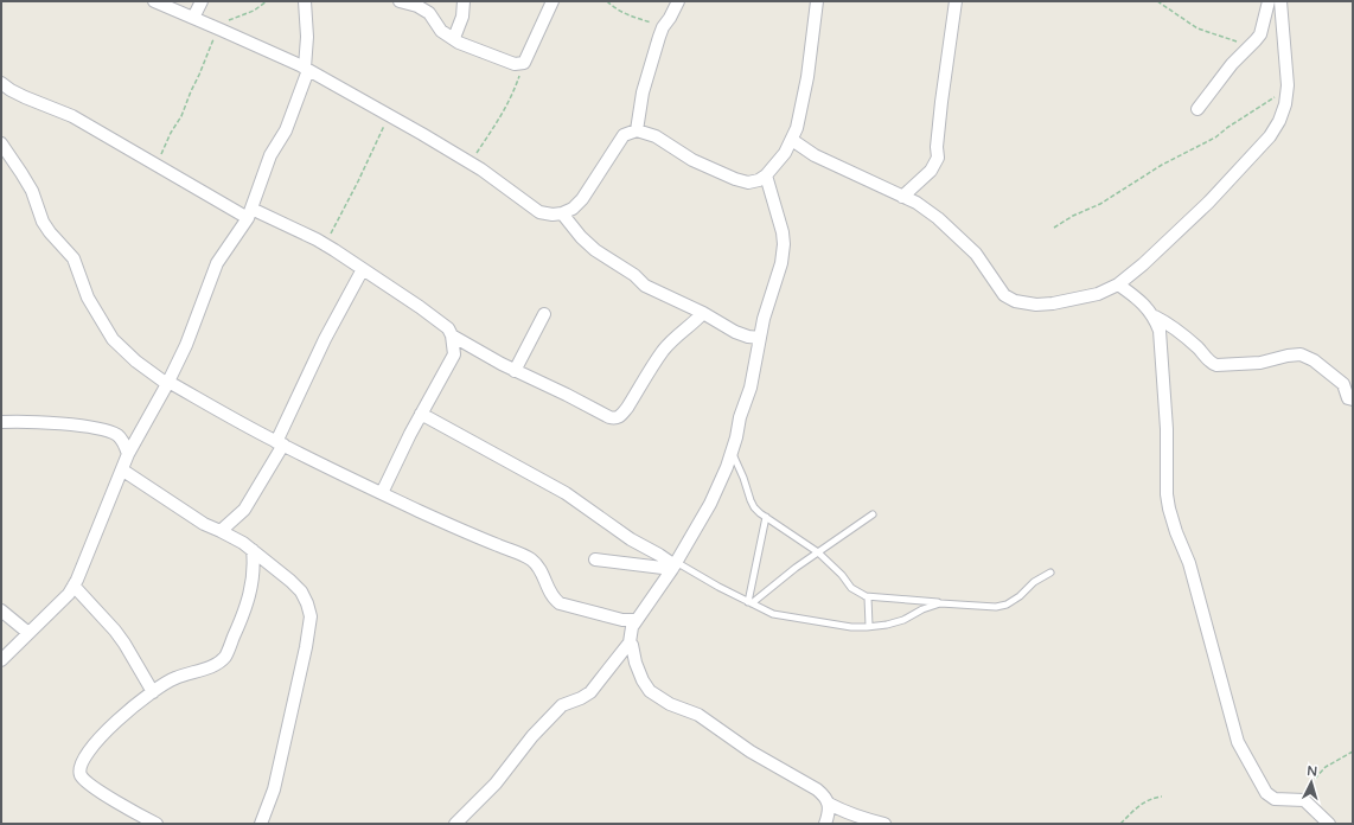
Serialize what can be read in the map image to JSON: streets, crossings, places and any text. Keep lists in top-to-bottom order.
{
  "north": "top"
}
